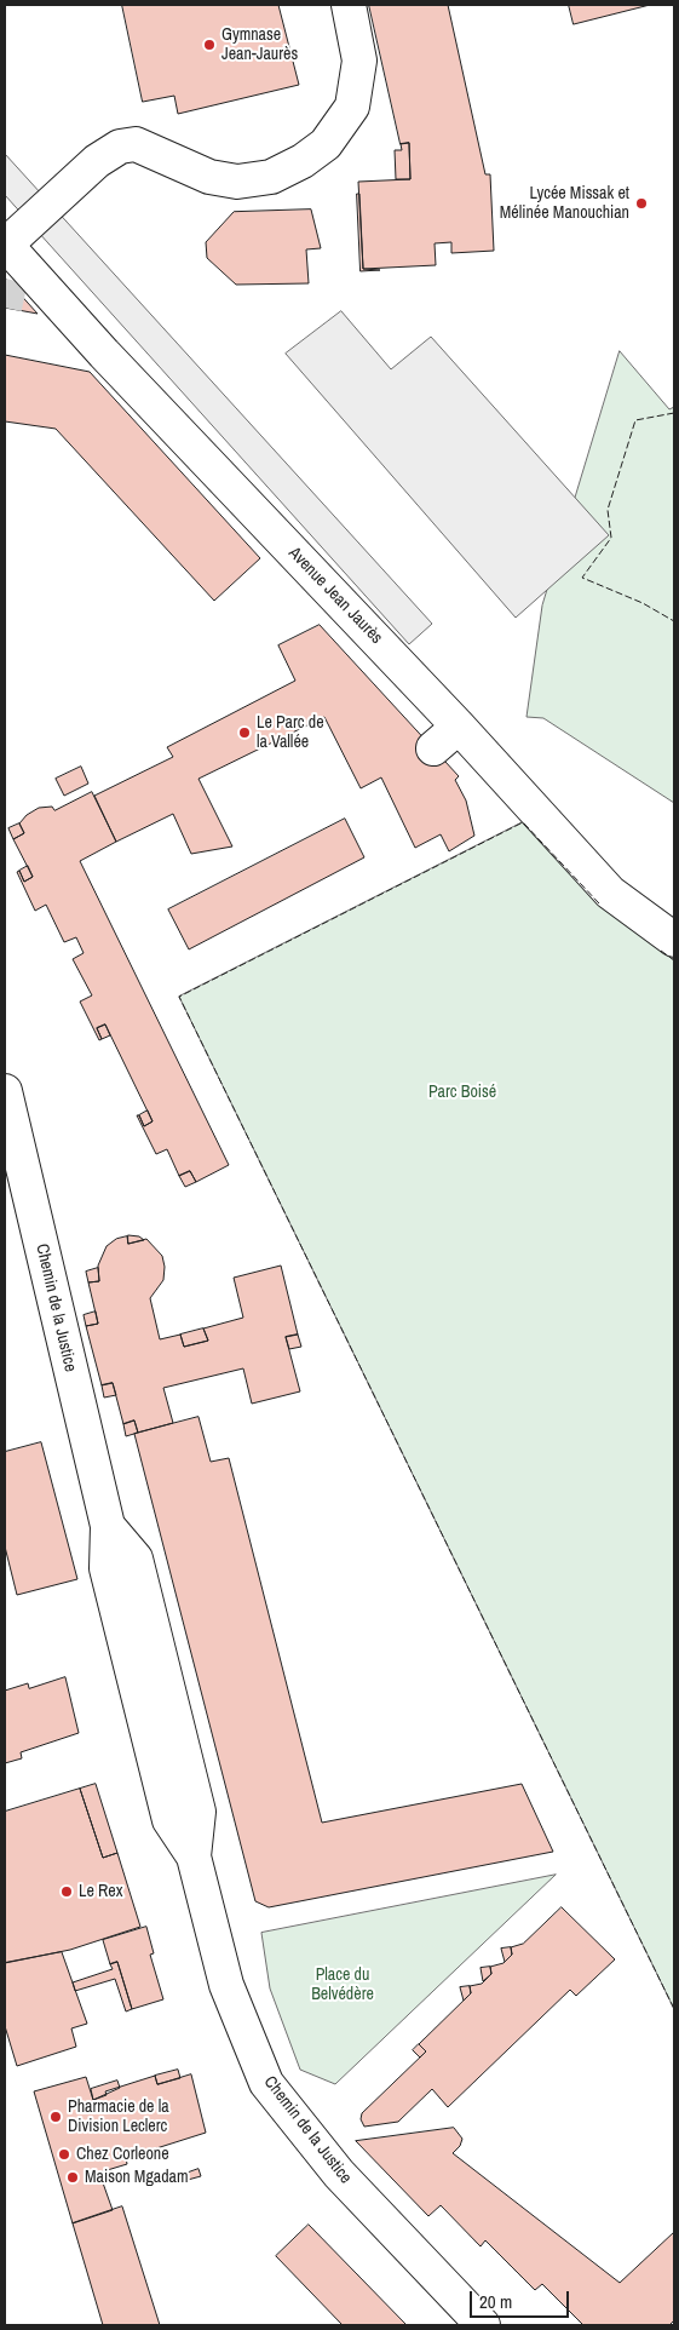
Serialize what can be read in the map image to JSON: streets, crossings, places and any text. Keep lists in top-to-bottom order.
{
  "streets": {
    "street": ["Avenue Jean Jaurès", "Chemin de la Justice"]
  },
  "parks": ["Parc Boisé", "Place du Belvédère"],
  "places": [
    "Gymnase Jean-Jaurès",
    "Lycée Missak et Mélinée Manouchian",
    "Le Parc de la Vallée",
    "Le Rex",
    "Pharmacie de la Division Leclerc",
    "Chez Corleone",
    "Maison Mgadam"
  ],
  "scale_bar": "20 m"
}
